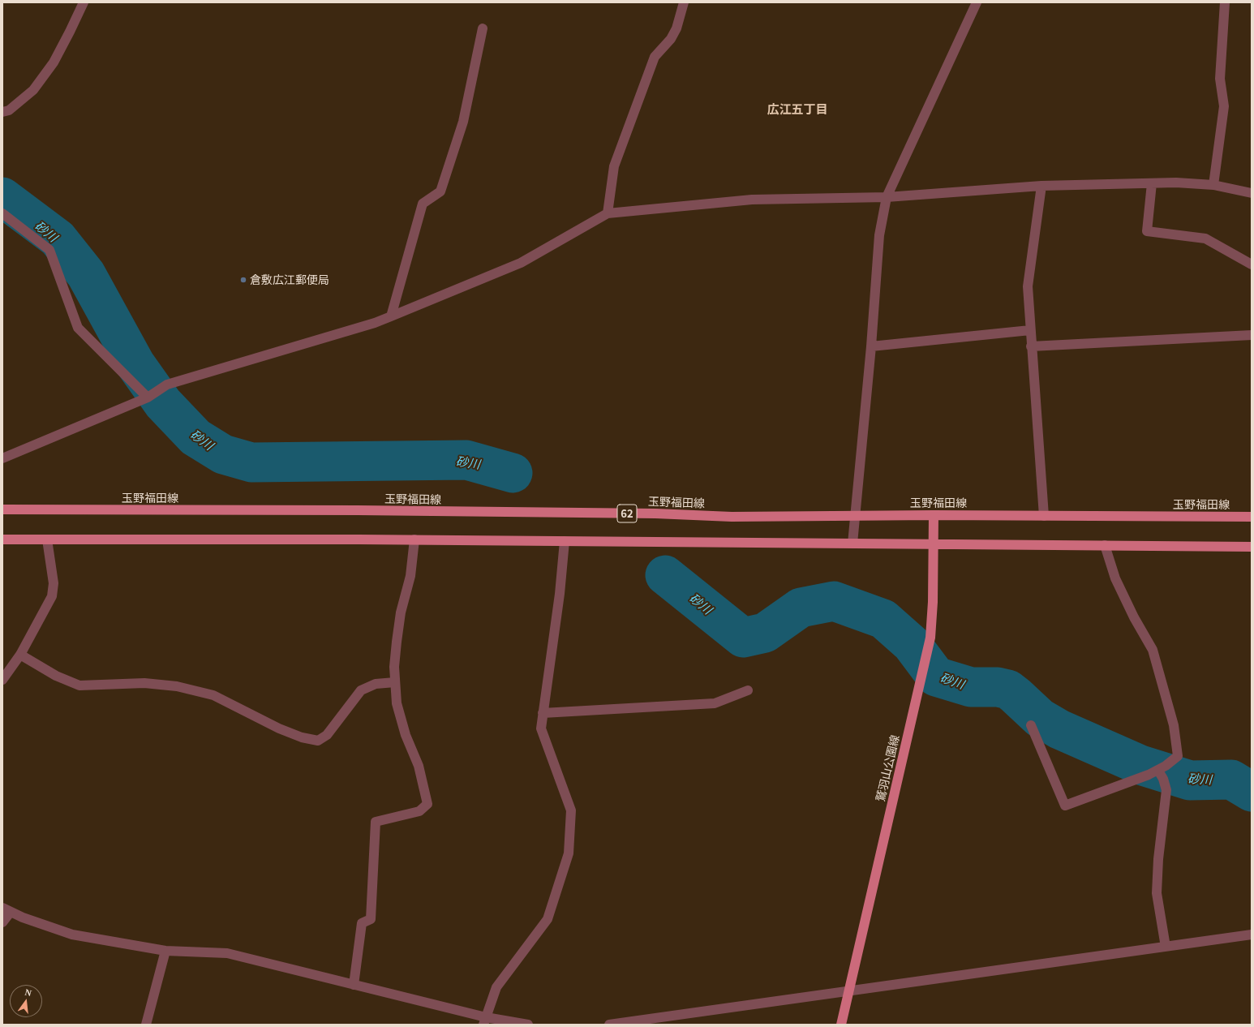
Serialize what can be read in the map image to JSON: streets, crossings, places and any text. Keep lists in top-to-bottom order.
{
  "streets": {
    "main road": ["玉野福田線", "62", "鷲羽山公園線"]
  },
  "crossings": [
    ["玉野福田線", "鷲羽山公園線"]
  ],
  "districts": ["広江五丁目"],
  "water": ["砂川"],
  "places": ["倉敷広江郵便局"],
  "north": "top"
}
